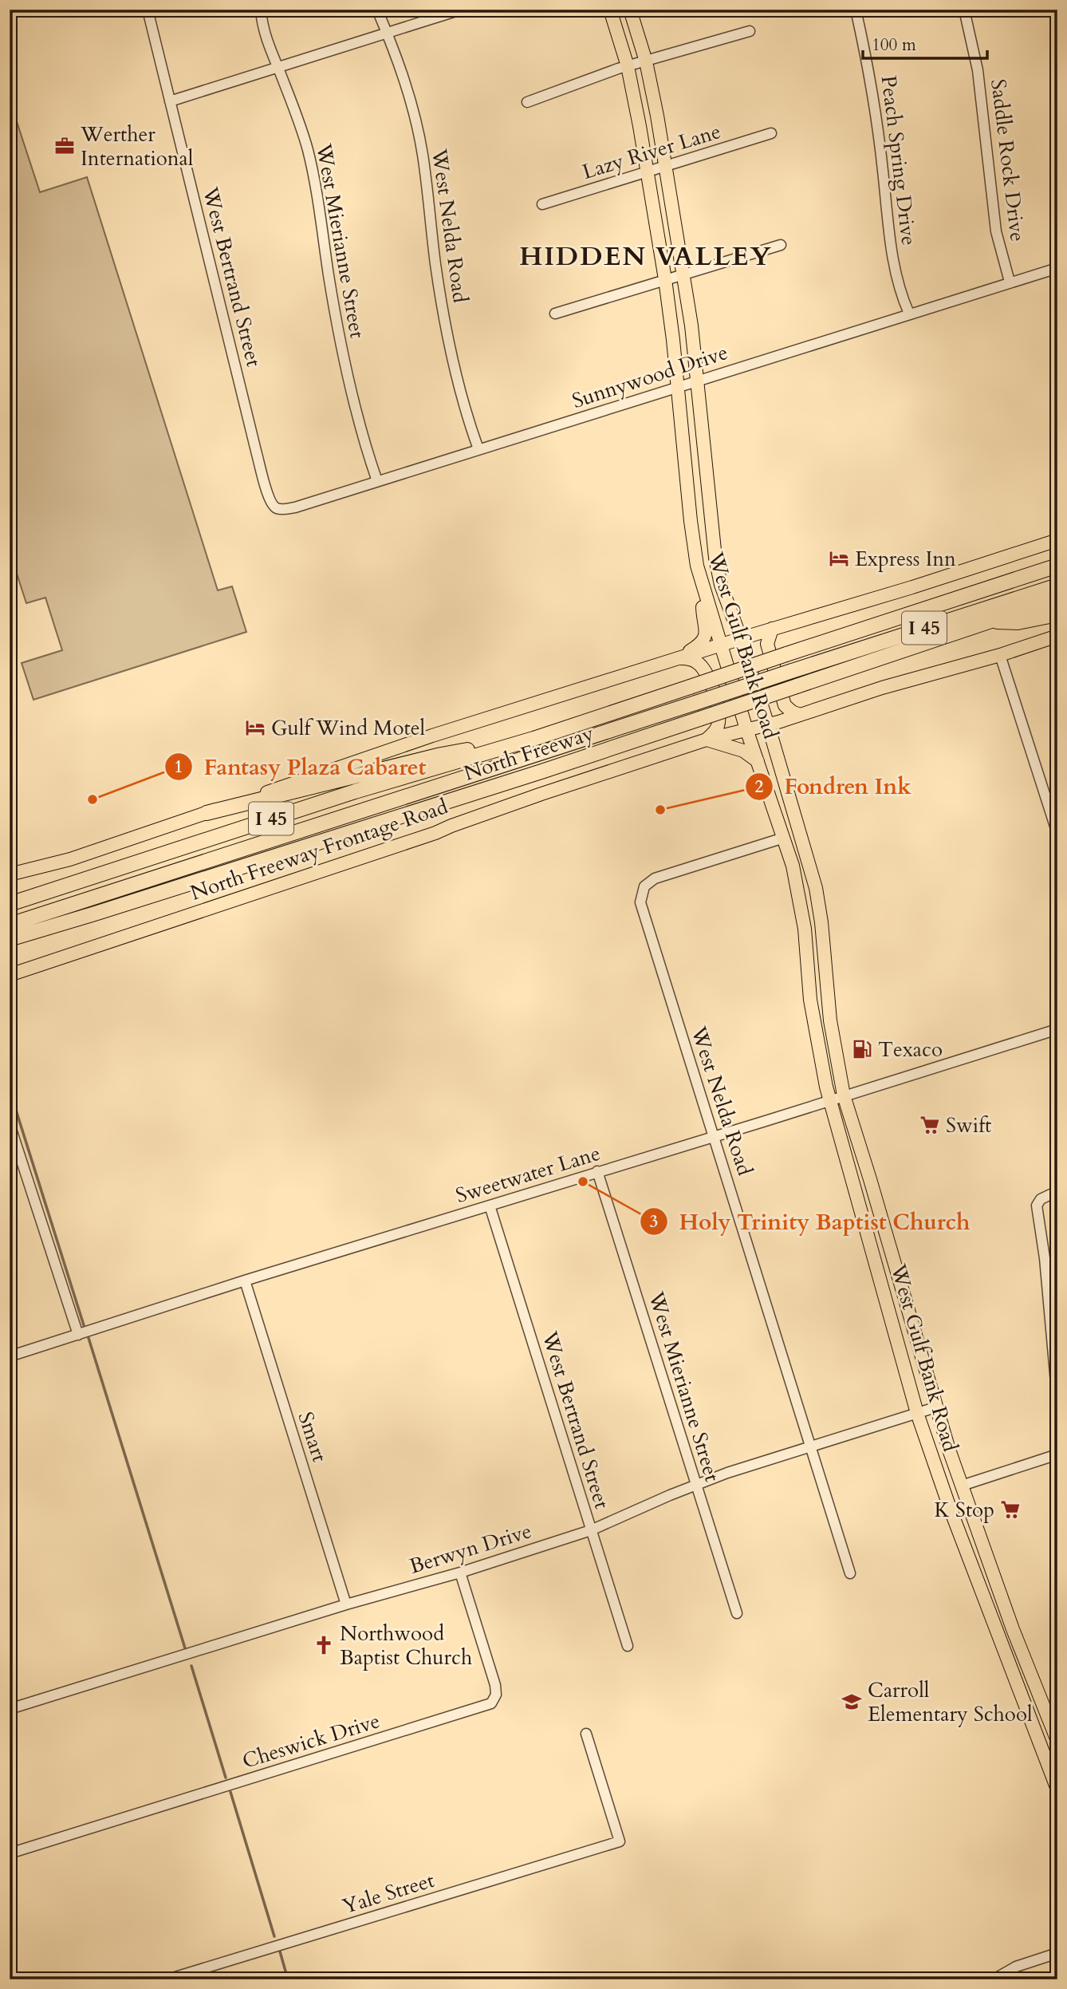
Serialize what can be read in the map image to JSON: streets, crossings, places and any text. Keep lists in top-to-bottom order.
{
  "streets": {
    "highway": ["I 45", "North Freeway"],
    "main road": ["West Gulf Bank Road", "North Freeway Frontage Road"],
    "street": [
      "Lazy River Lane",
      "Peach Spring Drive",
      "Saddle Rock Drive",
      "West Nelda Road",
      "West Mierianne Street",
      "West Bertrand Street",
      "Sunnywood Drive",
      "Sweetwater Lane",
      "Smart",
      "Berwyn Drive",
      "Cheswick Drive",
      "Yale Street"
    ]
  },
  "crossings": [
    ["Lazy River Lane", "West Gulf Bank Road"],
    ["Peach Spring Drive", "Sunnywood Drive"],
    ["Saddle Rock Drive", "Sunnywood Drive"],
    ["West Nelda Road", "Sunnywood Drive"],
    ["West Nelda Road", "West Gulf Bank Road"],
    ["West Nelda Road", "Sweetwater Lane"],
    ["West Nelda Road", "Berwyn Drive"],
    ["West Mierianne Street", "Sunnywood Drive"],
    ["West Mierianne Street", "Sweetwater Lane"],
    ["West Mierianne Street", "Berwyn Drive"],
    ["West Bertrand Street", "Sunnywood Drive"],
    ["West Bertrand Street", "Sweetwater Lane"],
    ["West Bertrand Street", "Berwyn Drive"],
    ["Sunnywood Drive", "West Gulf Bank Road"],
    ["West Gulf Bank Road", "North Freeway Frontage Road"],
    ["West Gulf Bank Road", "Sweetwater Lane"],
    ["West Gulf Bank Road", "Berwyn Drive"],
    ["Sweetwater Lane", "Smart"],
    ["Smart", "Berwyn Drive"],
    ["Berwyn Drive", "Cheswick Drive"]
  ],
  "districts": ["HIDDEN VALLEY"],
  "places": {
    "office": ["Werther International"],
    "hotel": ["Express Inn", "Gulf Wind Motel"],
    "other": ["Fantasy Plaza Cabaret", "Fondren Ink", "Holy Trinity Baptist Church"],
    "fuel station": ["Texaco"],
    "supermarket": ["Swift", "K Stop"],
    "church": ["Northwood Baptist Church"],
    "school or university": ["Carroll Elementary School"]
  },
  "scale_bar": "100 m"
}
